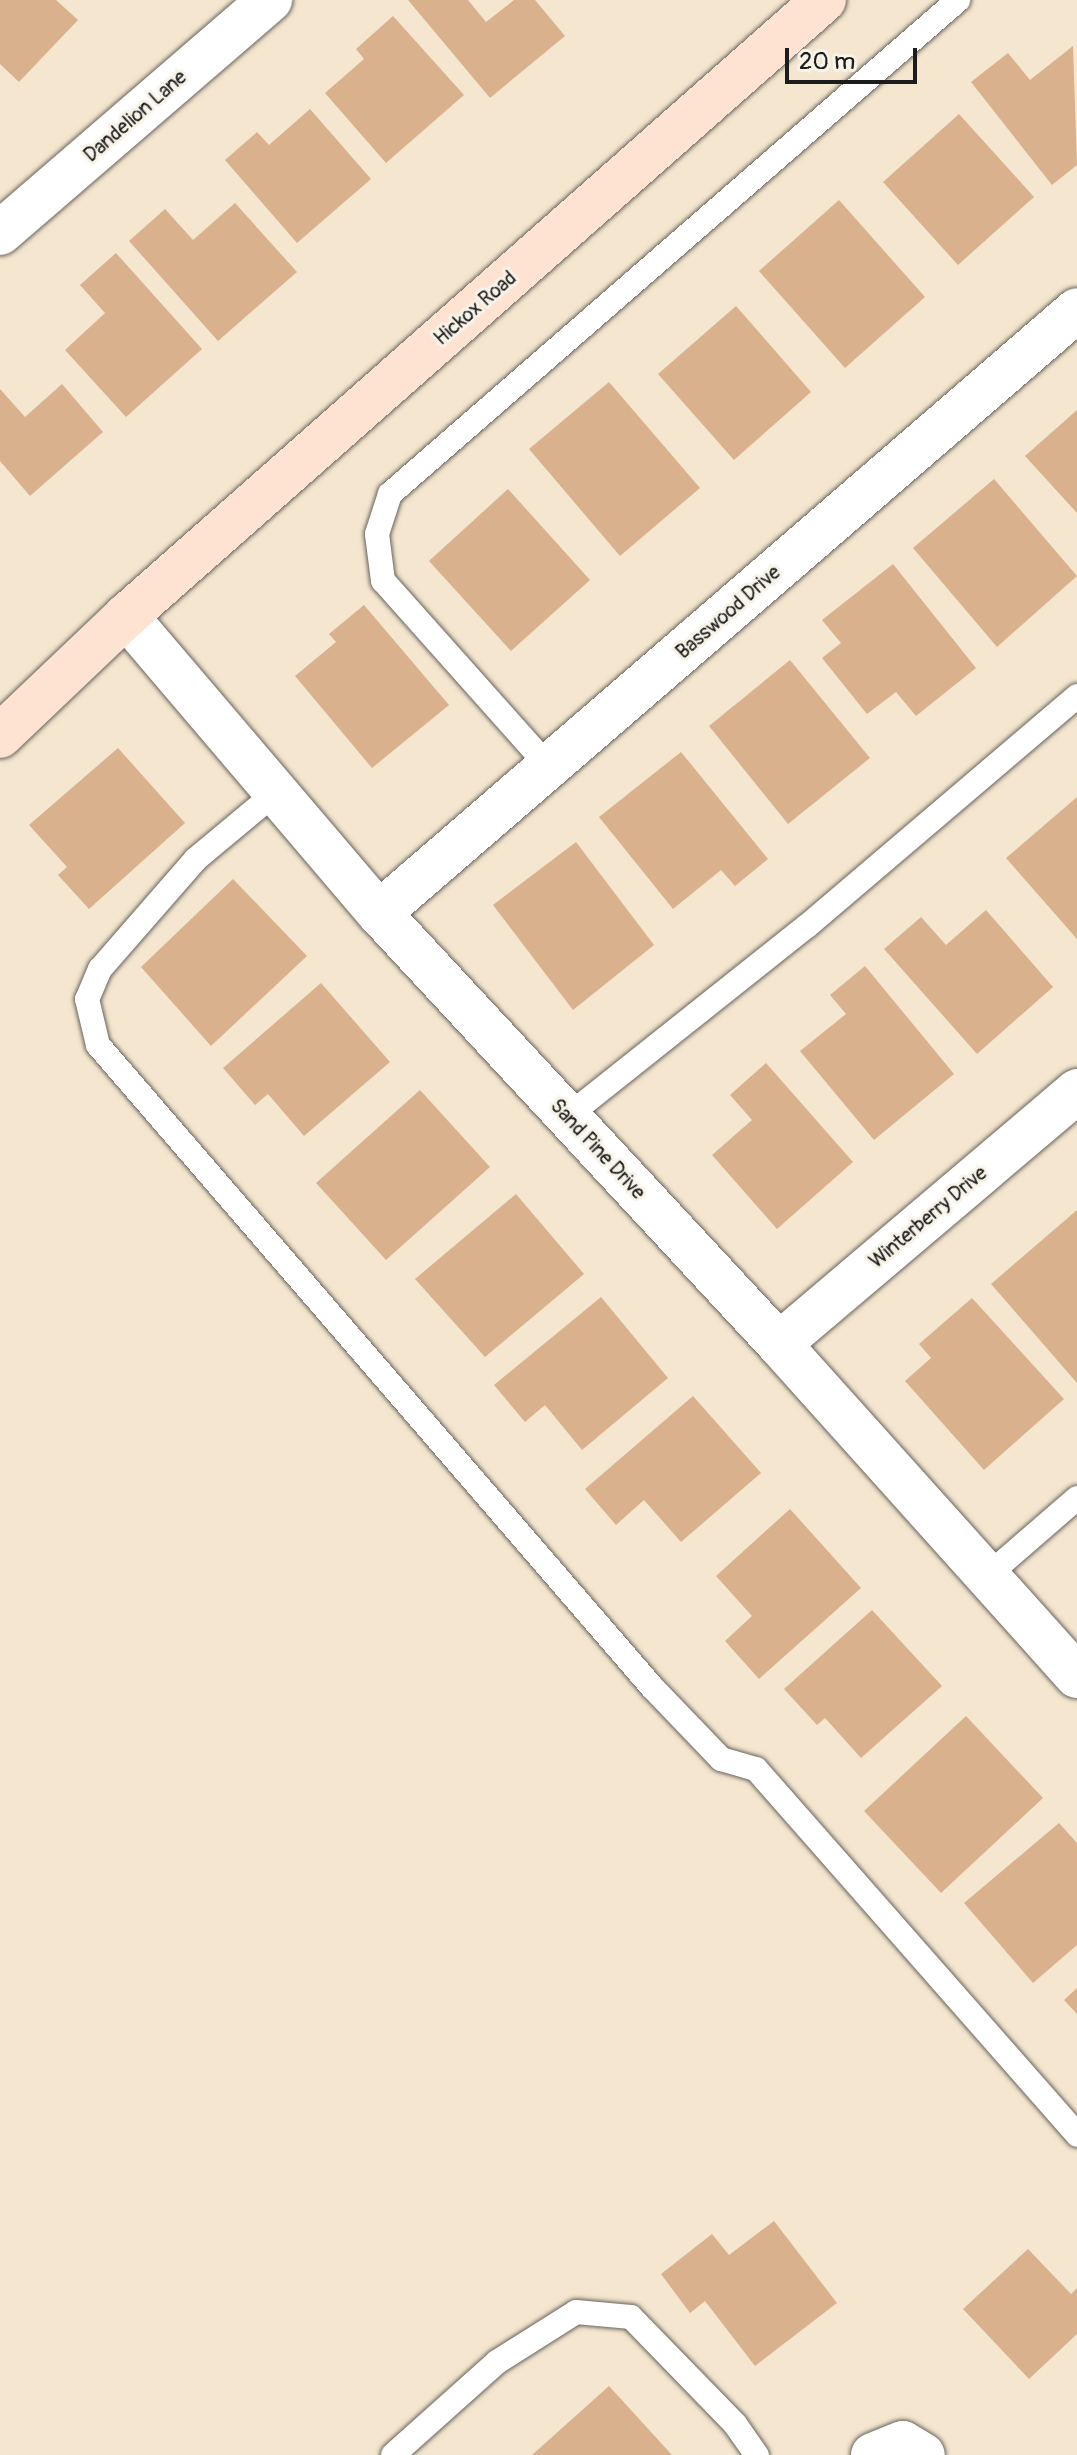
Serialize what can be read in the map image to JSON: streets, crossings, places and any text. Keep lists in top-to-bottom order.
{
  "streets": {
    "street": [
      "Dandelion Lane",
      "Hickox Road",
      "Basswood Drive",
      "Sand Pine Drive",
      "Winterberry Drive"
    ]
  },
  "crossings": [
    ["Hickox Road", "Sand Pine Drive"],
    ["Basswood Drive", "Sand Pine Drive"],
    ["Sand Pine Drive", "Winterberry Drive"]
  ],
  "scale_bar": "20 m"
}
